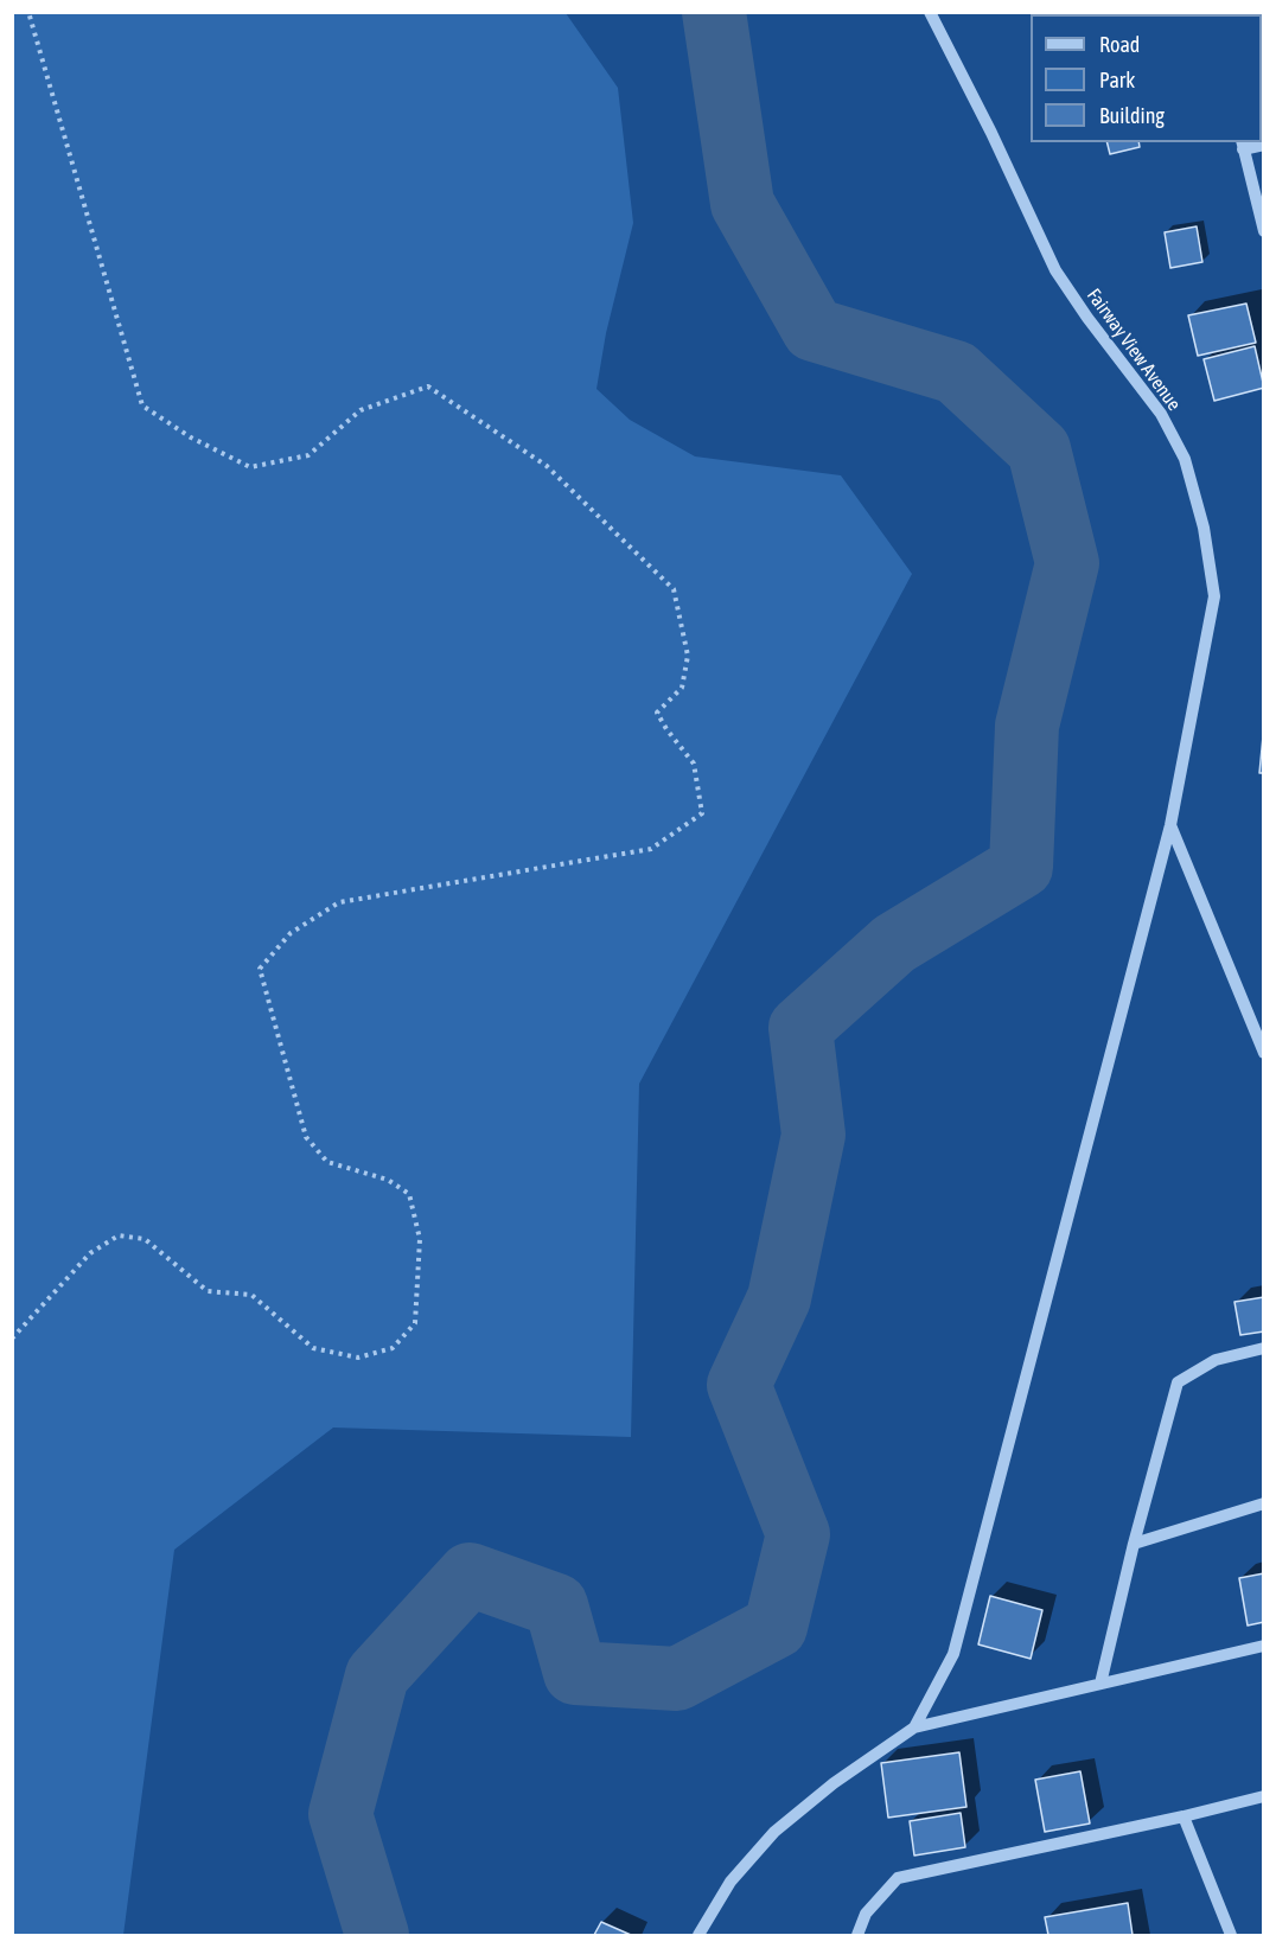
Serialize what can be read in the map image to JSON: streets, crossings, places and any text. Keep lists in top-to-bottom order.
{
  "streets": {
    "street": ["Fairway View Avenue"]
  },
  "legend": ["Road", "Park", "Building"]
}
